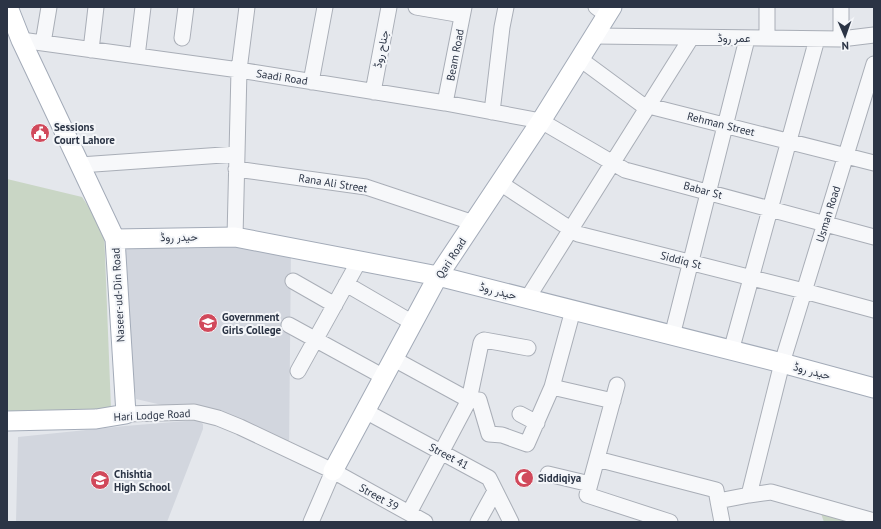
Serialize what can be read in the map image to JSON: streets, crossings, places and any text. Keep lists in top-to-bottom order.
{
  "streets": {
    "main road": [
      "حیدر روڈ",
      "Qari Road",
      "Naseer-ud-Din Road",
      "Hari Lodge Road"
    ],
    "street": [
      "عمر روڈ",
      "جناح روڈ",
      "Beam Road",
      "Saadi Road",
      "Rehman Street",
      "Rana Ali Street",
      "Babar St",
      "Usman Road",
      "Siddiq St",
      "Street 41",
      "Street 39"
    ]
  },
  "crossings": [
    ["عمر روڈ", "Qari Road"],
    ["جناح روڈ", "Saadi Road"],
    ["Beam Road", "Saadi Road"],
    ["Saadi Road", "Babar St"],
    ["Saadi Road", "Qari Road"],
    ["Saadi Road", "Naseer-ud-Din Road"],
    ["Rehman Street", "Usman Road"],
    ["Rehman Street", "Qari Road"],
    ["Rana Ali Street", "Qari Road"],
    ["Rana Ali Street", "Naseer-ud-Din Road"],
    ["Babar St", "Usman Road"],
    ["Babar St", "Qari Road"],
    ["Usman Road", "حیدر روڈ"],
    ["Usman Road", "Siddiq St"],
    ["حیدر روڈ", "Qari Road"],
    ["حیدر روڈ", "Naseer-ud-Din Road"],
    ["Qari Road", "Siddiq St"],
    ["Qari Road", "Hari Lodge Road"],
    ["Qari Road", "Street 41"],
    ["Qari Road", "Street 39"],
    ["Naseer-ud-Din Road", "Hari Lodge Road"],
    ["Hari Lodge Road", "Street 39"]
  ],
  "places": {
    "public building": ["Sessions Court Lahore"],
    "school or university": ["Government Girls College", "Chishtia High School"],
    "mosque": ["Siddiqiya"]
  },
  "north": "bottom"
}
